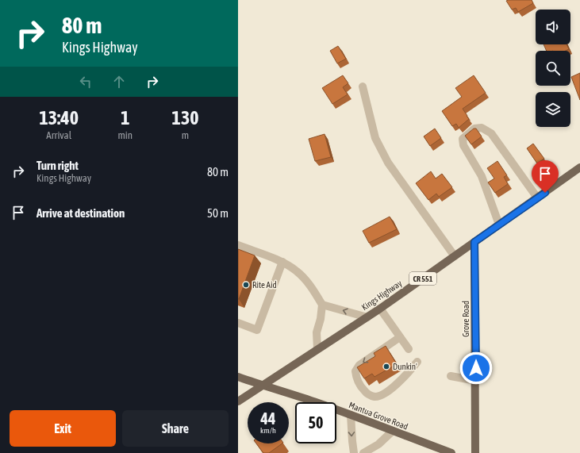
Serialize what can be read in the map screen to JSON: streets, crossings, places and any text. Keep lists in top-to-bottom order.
{
  "streets": {
    "main road": [
      "CR 551",
      "Kings Highway",
      "Grove Road",
      "Mantua Grove Road"
    ]
  },
  "crossings": [
    ["Kings Highway", "Grove Road"],
    ["Kings Highway", "Mantua Grove Road"]
  ],
  "places": ["Rite Aid", "Dunkin'"],
  "page": {
    "turn": ["80 m", "Kings Highway"],
    "eta": [
      "13:40",
      "Arrival",
      "1",
      "min",
      "130",
      "m"
    ],
    "list": [
      {
        "name": "Turn right",
        "note": "Kings Highway",
        "value": "80 m"
      },
      {
        "name": "Arrive at destination",
        "value": "50 m"
      }
    ],
    "speed": "44 km/h",
    "limit": "50",
    "buttons": ["Exit", "Share"]
  }
}
